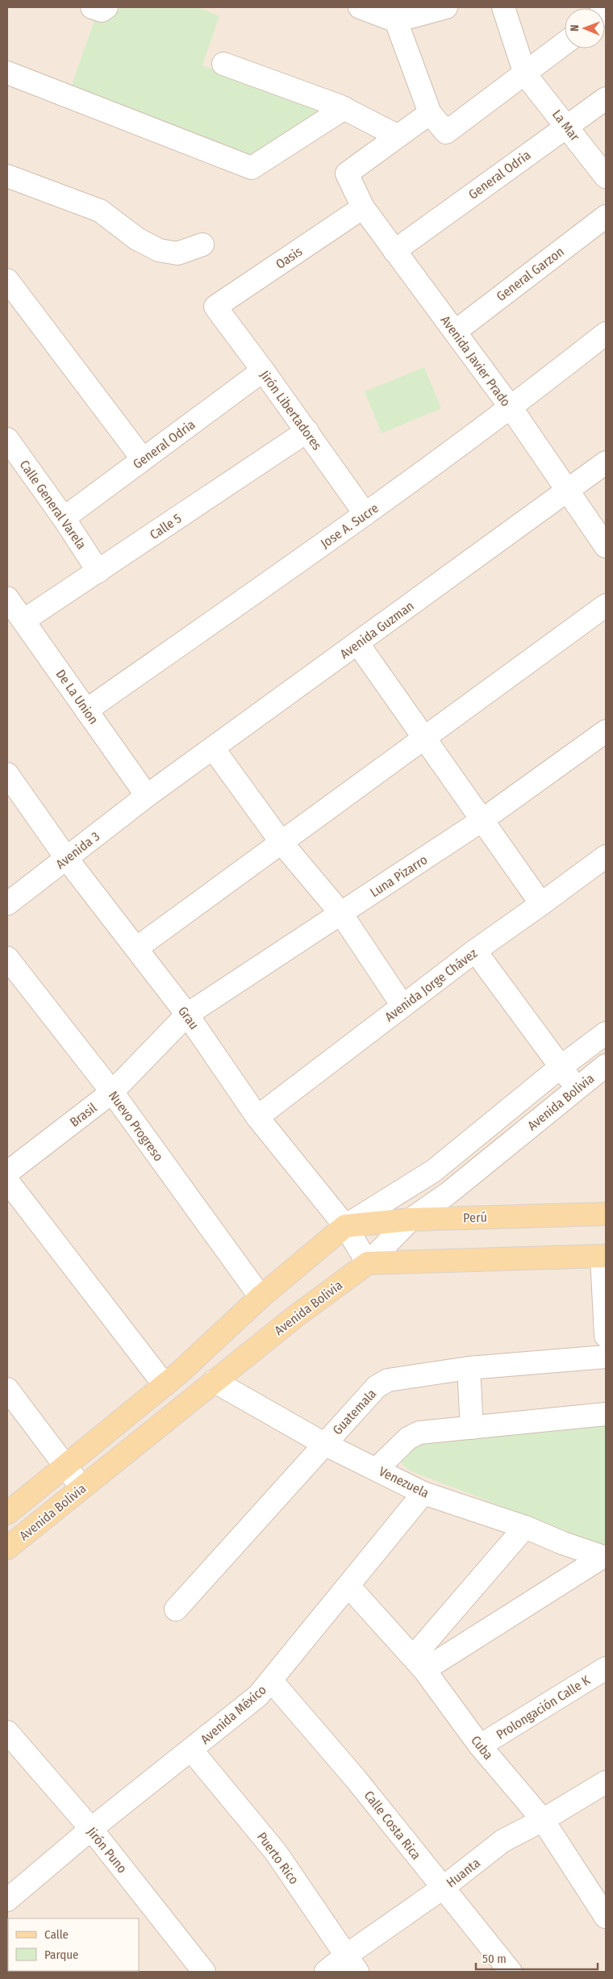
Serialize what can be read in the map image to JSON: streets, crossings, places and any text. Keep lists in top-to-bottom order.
{
  "streets": {
    "main road": ["Avenida Bolivia", "Perú"],
    "street": [
      "La Mar",
      "General Odria",
      "Oasis",
      "General Garzon",
      "Avenida Javier Prado",
      "Jirón Libertadores",
      "Calle General Varela",
      "Jose A. Sucre",
      "Calle 5",
      "Avenida Guzman",
      "De La Union",
      "Avenida 3",
      "Luna Pizarro",
      "Avenida Jorge Chávez",
      "Grau",
      "Brasil",
      "Nuevo Progreso",
      "Guatemala",
      "Venezuela",
      "Prolongación Calle K",
      "Avenida México",
      "Cuba",
      "Calle Costa Rica",
      "Jirón Puno",
      "Puerto Rico",
      "Huanta"
    ]
  },
  "crossings": [
    ["La Mar", "General Odria"],
    ["General Odria", "Avenida Javier Prado"],
    ["General Odria", "Jirón Libertadores"],
    ["General Odria", "Calle General Varela"],
    ["Oasis", "Avenida Javier Prado"],
    ["Oasis", "Jirón Libertadores"],
    ["General Garzon", "Avenida Javier Prado"],
    ["Avenida Javier Prado", "Jose A. Sucre"],
    ["Avenida Javier Prado", "Avenida Guzman"],
    ["Jirón Libertadores", "Jose A. Sucre"],
    ["Jirón Libertadores", "Calle 5"],
    ["Calle General Varela", "Calle 5"],
    ["Jose A. Sucre", "De La Union"],
    ["Calle 5", "De La Union"],
    ["Avenida Guzman", "De La Union"],
    ["Avenida Guzman", "Avenida 3"],
    ["De La Union", "Avenida 3"],
    ["Avenida 3", "Grau"],
    ["Luna Pizarro", "Grau"],
    ["Luna Pizarro", "Brasil"],
    ["Avenida Jorge Chávez", "Grau"],
    ["Grau", "Avenida Bolivia"],
    ["Grau", "Brasil"],
    ["Grau", "Perú"],
    ["Avenida Bolivia", "Nuevo Progreso"],
    ["Avenida Bolivia", "Perú"],
    ["Avenida Bolivia", "Venezuela"],
    ["Brasil", "Nuevo Progreso"],
    ["Guatemala", "Venezuela"],
    ["Venezuela", "Avenida México"],
    ["Prolongación Calle K", "Cuba"],
    ["Avenida México", "Cuba"],
    ["Avenida México", "Calle Costa Rica"],
    ["Avenida México", "Jirón Puno"],
    ["Avenida México", "Puerto Rico"],
    ["Cuba", "Huanta"],
    ["Calle Costa Rica", "Huanta"],
    ["Puerto Rico", "Huanta"]
  ],
  "legend": ["Calle", "Parque"],
  "scale_bar": "50 m",
  "north": "left"
}
